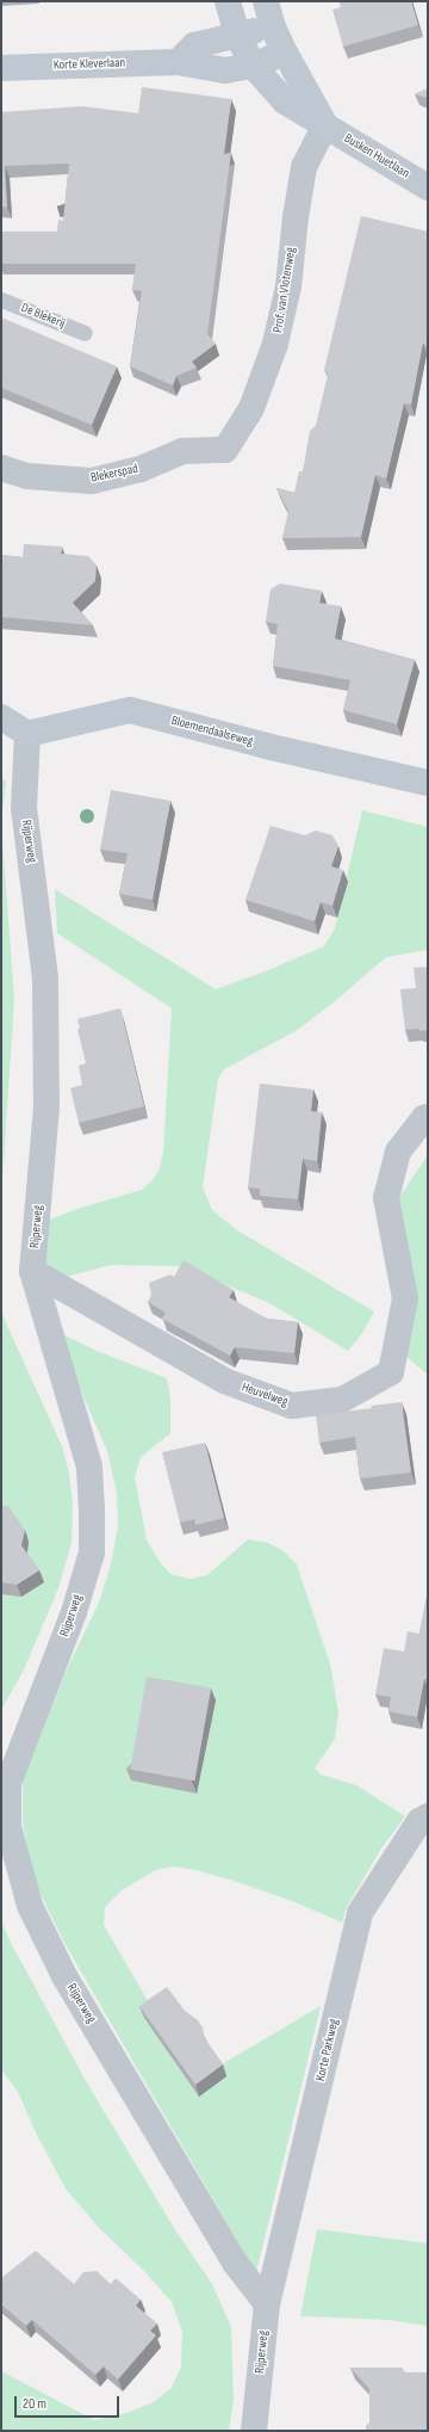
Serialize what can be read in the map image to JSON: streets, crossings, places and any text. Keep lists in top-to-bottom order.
{
  "streets": {
    "street": [
      "Korte Kleverlaan",
      "Busken Huetlaan",
      "Prof. van Vlotenweg",
      "Blekerspad",
      "Bloemendaalseweg",
      "Rijperweg",
      "Heuvelweg",
      "Korte Parkweg"
    ],
    "lane": ["De Blekerij"]
  },
  "crossings": [
    ["Korte Kleverlaan", "Busken Huetlaan"],
    ["Busken Huetlaan", "Prof. van Vlotenweg"],
    ["Prof. van Vlotenweg", "Blekerspad"],
    ["Bloemendaalseweg", "Rijperweg"],
    ["Rijperweg", "Heuvelweg"],
    ["Rijperweg", "Korte Parkweg"]
  ],
  "scale_bar": "20 m"
}
